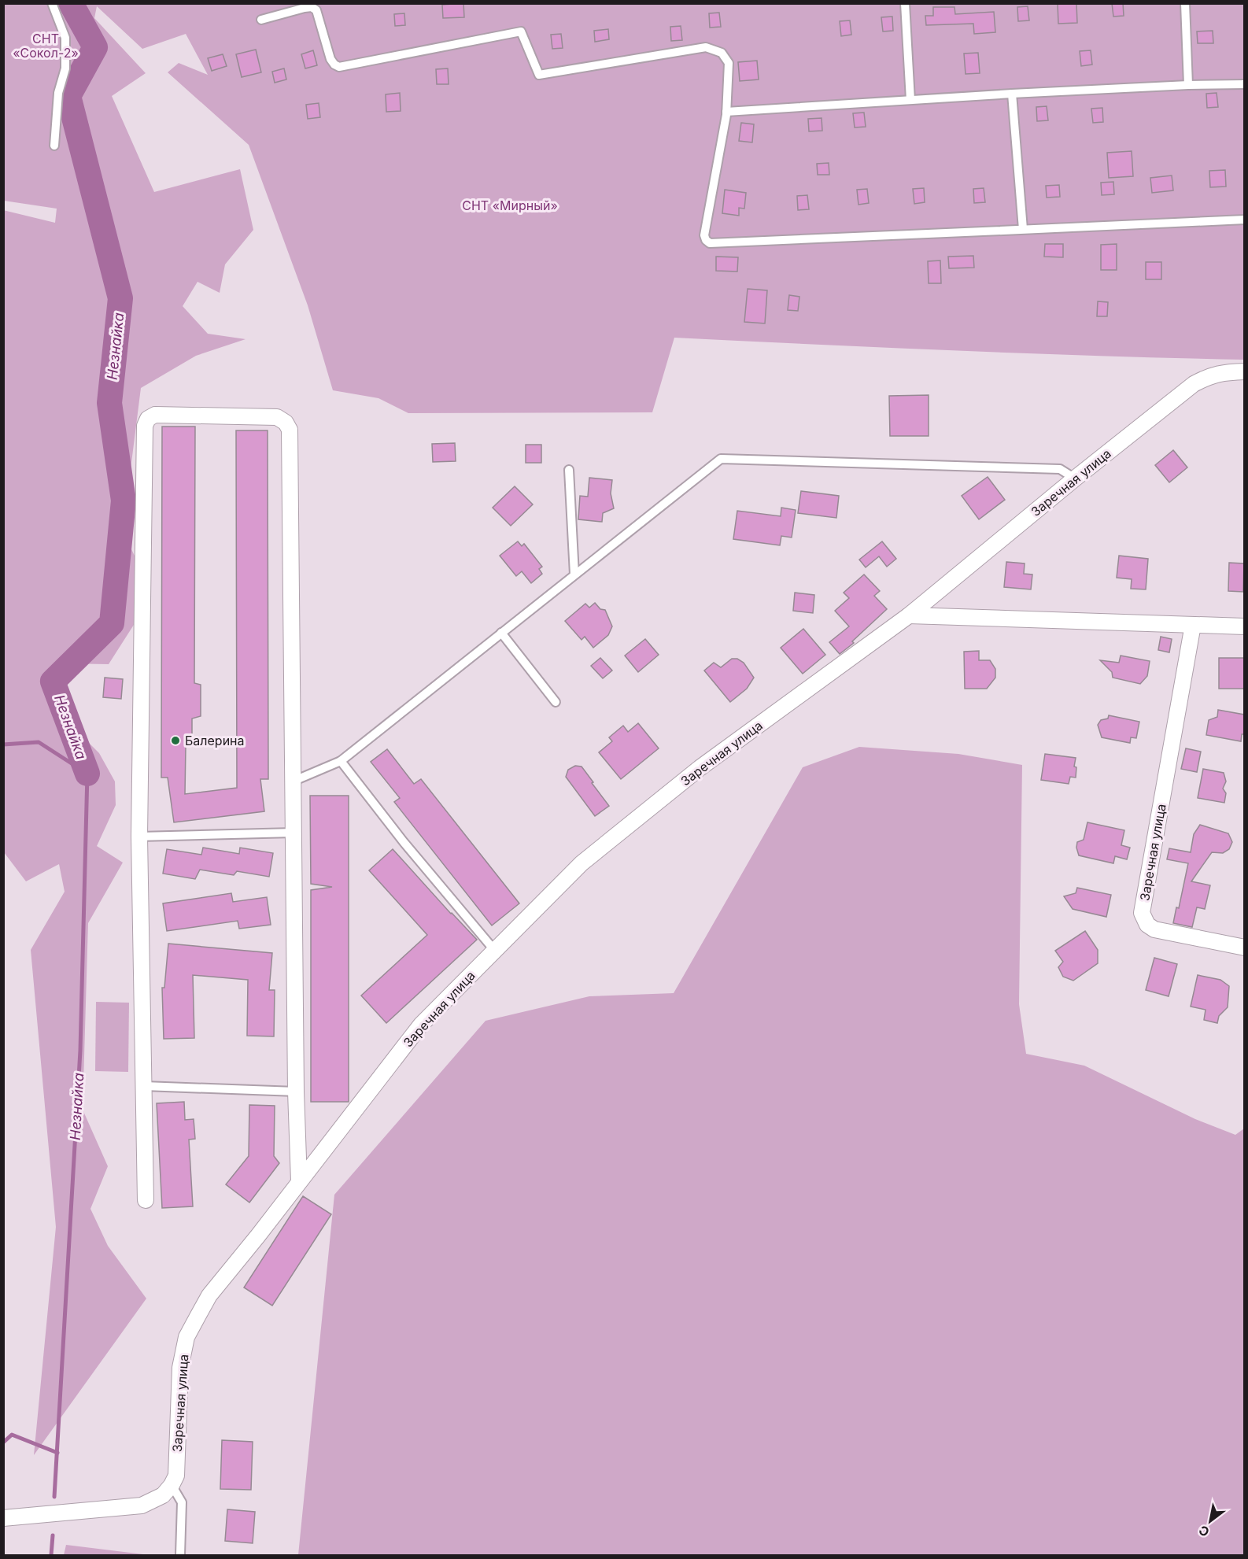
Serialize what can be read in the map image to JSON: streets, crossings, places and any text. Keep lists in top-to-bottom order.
{
  "streets": {
    "street": ["Заречная улица"]
  },
  "water": ["Незнайка"],
  "parks": ["СНТ «Сокол-2»", "СНТ «Мирный»"],
  "places": ["Балерина"],
  "north": "bottom left"
}
